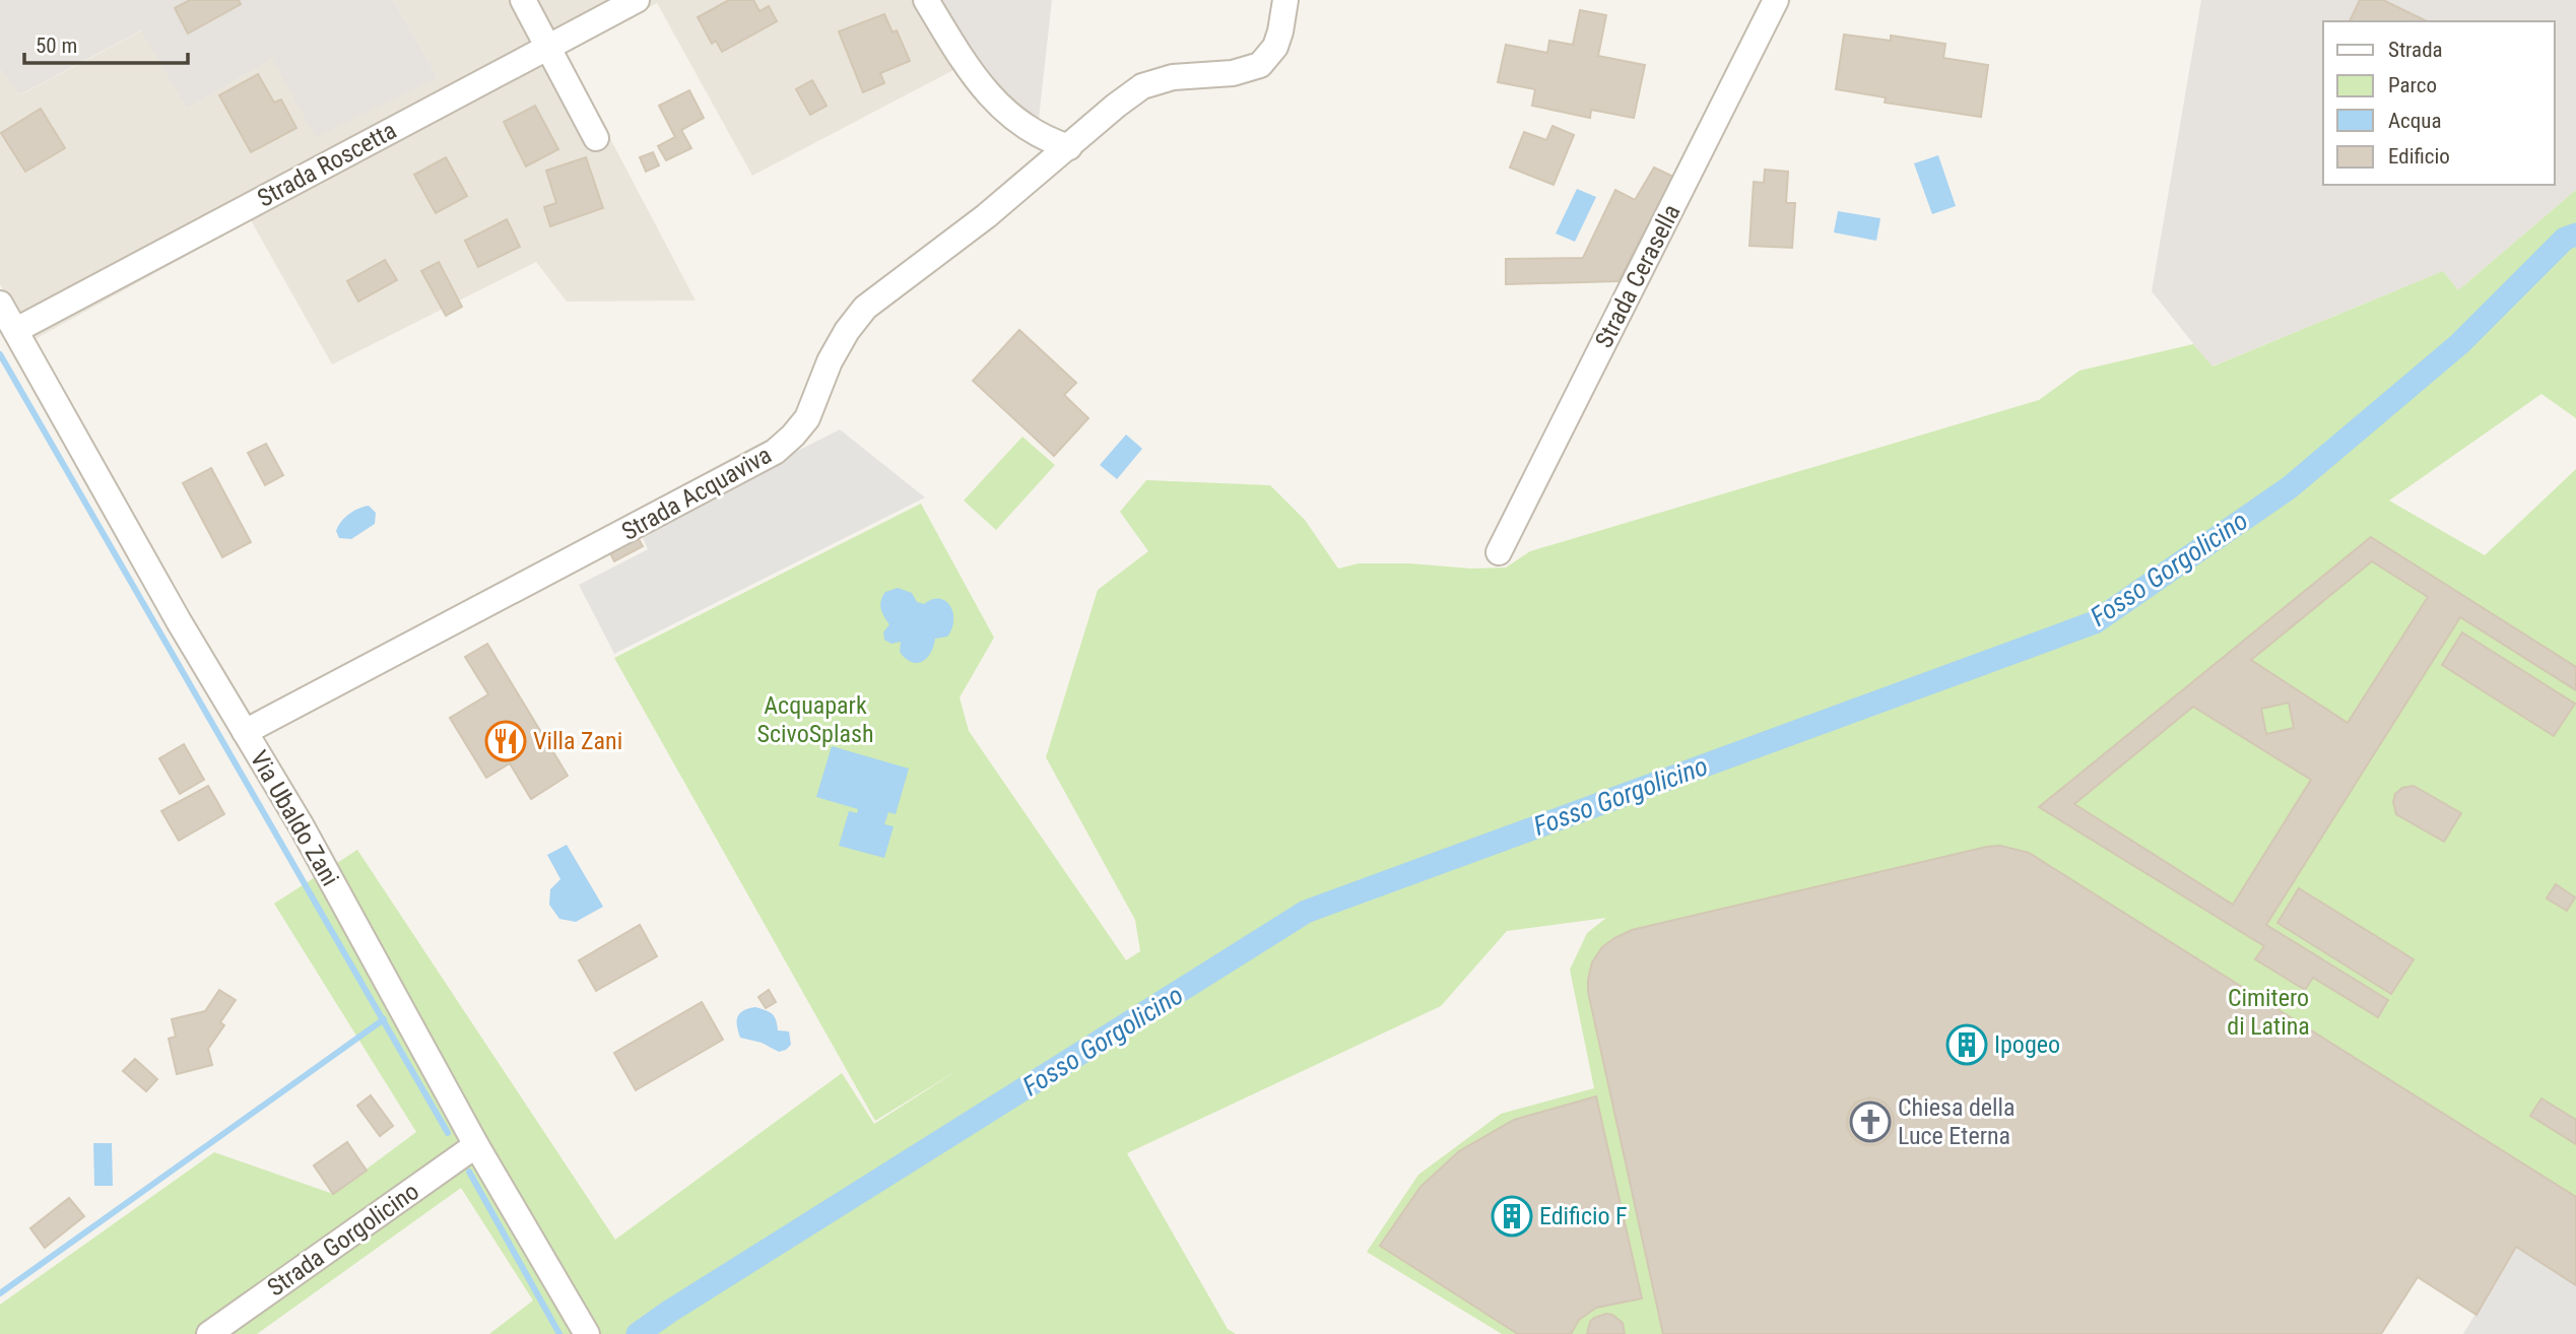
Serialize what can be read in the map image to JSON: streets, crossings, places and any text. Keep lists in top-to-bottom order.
{
  "streets": {
    "street": [
      "Strada Roscetta",
      "Strada Cerasella",
      "Strada Acquaviva",
      "Via Ubaldo Zani",
      "Strada Gorgolicino"
    ]
  },
  "crossings": [
    ["Strada Roscetta", "Via Ubaldo Zani"],
    ["Strada Acquaviva", "Via Ubaldo Zani"],
    ["Via Ubaldo Zani", "Strada Gorgolicino"]
  ],
  "water": ["Fosso Gorgolicino"],
  "parks": ["Acquapark ScivoSplash", "Cimitero di Latina"],
  "places": {
    "restaurant": ["Villa Zani"],
    "building": ["Ipogeo", "Edificio F"],
    "church": ["Chiesa della Luce Eterna"]
  },
  "legend": [
    "Strada",
    "Parco",
    "Acqua",
    "Edificio"
  ],
  "scale_bar": "50 m"
}
